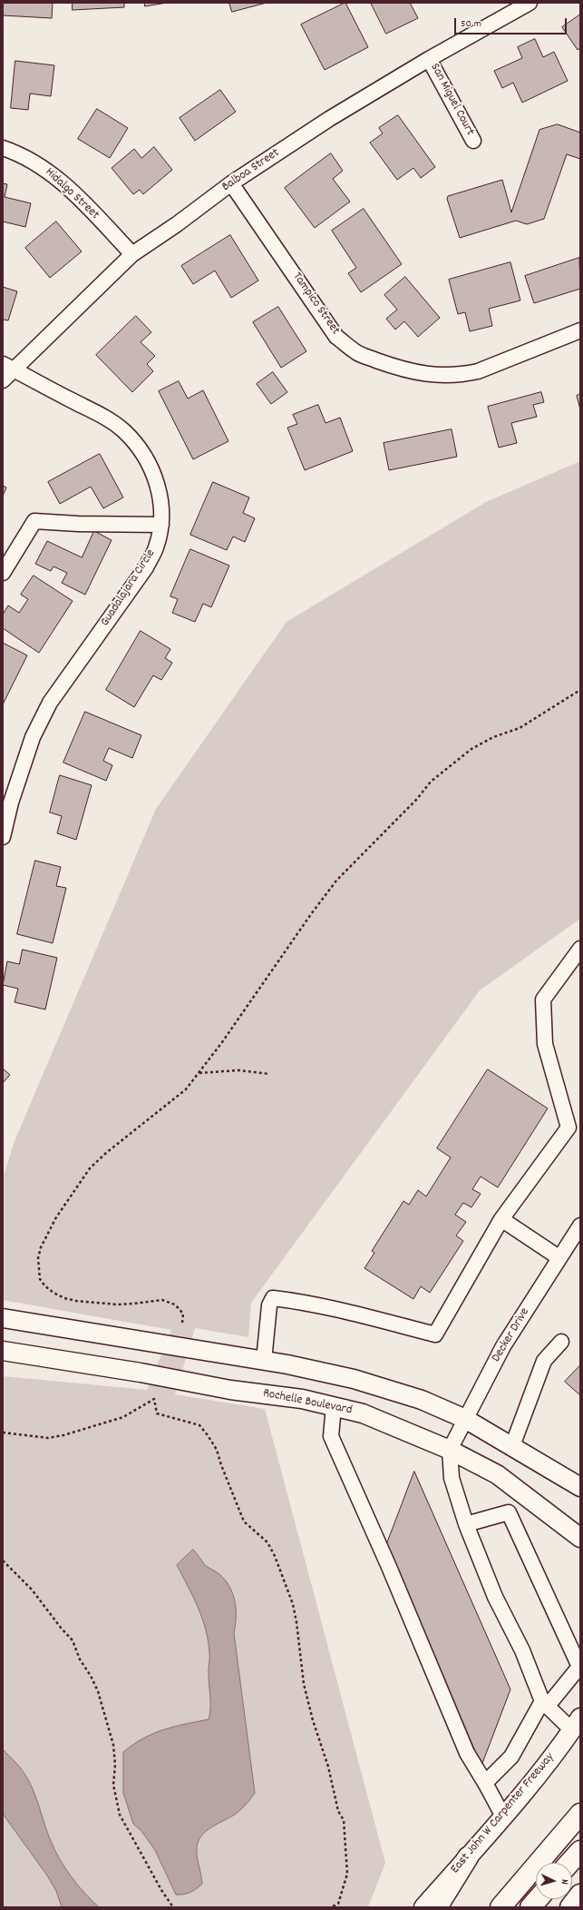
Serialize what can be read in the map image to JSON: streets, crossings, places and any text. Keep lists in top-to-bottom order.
{
  "streets": {
    "main road": ["Rochelle Boulevard", "East John W Carpenter Freeway"],
    "street": [
      "San Miguel Court",
      "Balboa Street",
      "Hidalgo Street",
      "Tampico Street",
      "Guadalajara Circle",
      "Decker Drive"
    ]
  },
  "crossings": [
    ["San Miguel Court", "Balboa Street"],
    ["Balboa Street", "Hidalgo Street"],
    ["Balboa Street", "Tampico Street"],
    ["Balboa Street", "Guadalajara Circle"],
    ["Decker Drive", "Rochelle Boulevard"]
  ],
  "scale_bar": "50 m",
  "north": "right"
}
